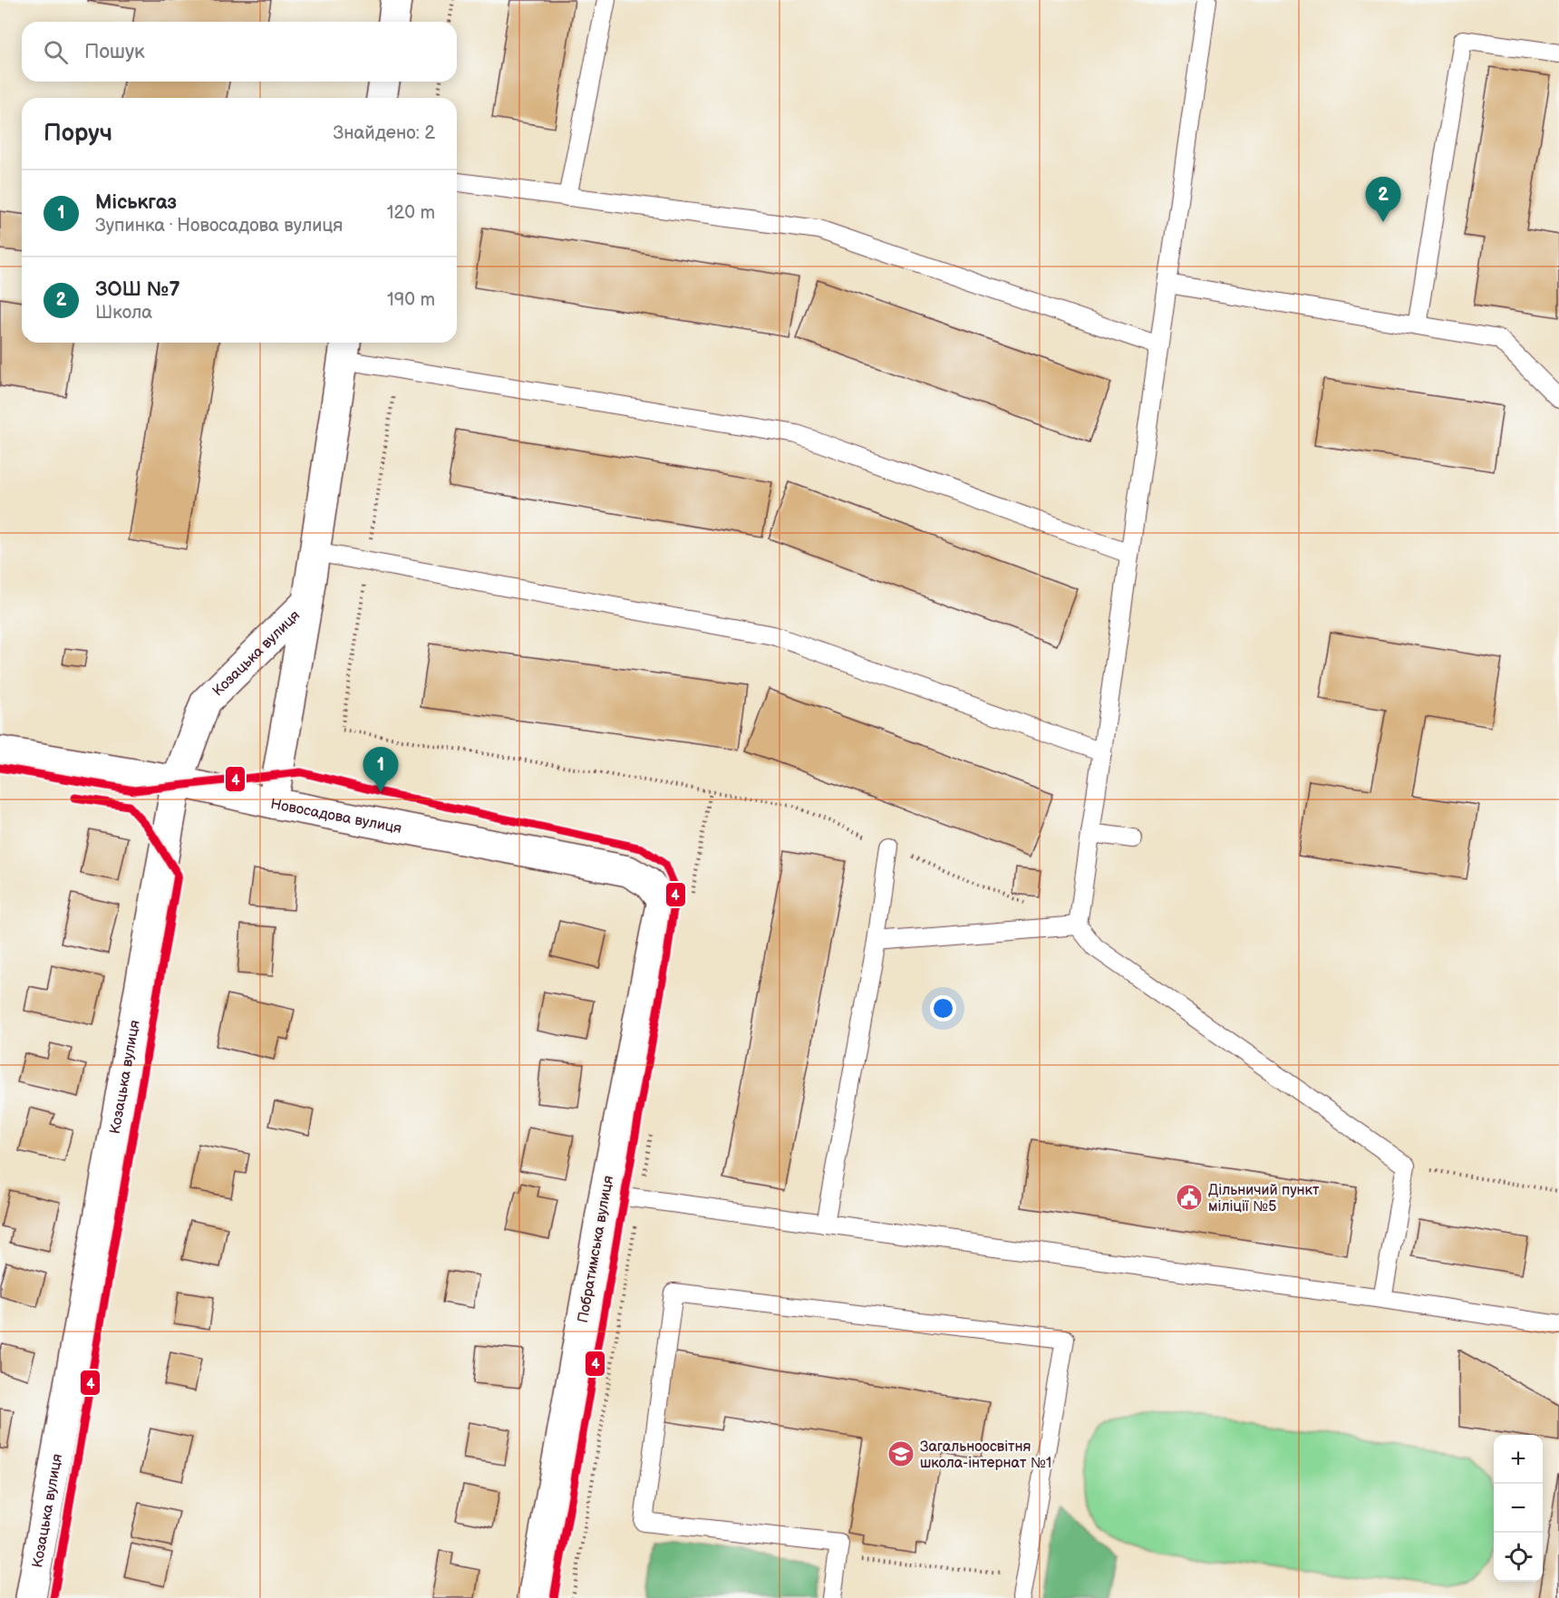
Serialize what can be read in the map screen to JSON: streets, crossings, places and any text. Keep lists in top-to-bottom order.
{
  "streets": {
    "street": ["Козацька вулиця", "Новосадова вулиця", "Побратимська вулиця"]
  },
  "crossings": [
    ["Козацька вулиця", "Новосадова вулиця"],
    ["Новосадова вулиця", "Побратимська вулиця"]
  ],
  "places": {
    "public building": ["Дільничий пункт міліції №5"],
    "school or university": ["Загальноосвітня школа-інтернат №1"]
  },
  "lines": ["transit line 4"],
  "page": {
    "search": "Пошук",
    "heading": ["Поруч", "Знайдено: 2"],
    "list": [
      {
        "mark": "1",
        "name": "Міськгаз",
        "note": "Зупинка · Новосадова вулиця",
        "value": "120 m"
      },
      {
        "mark": "2",
        "name": "ЗОШ №7",
        "note": "Школа",
        "value": "190 m"
      }
    ],
    "pins": ["2", "1"],
    "map_buttons": ["+", "−"]
  }
}
